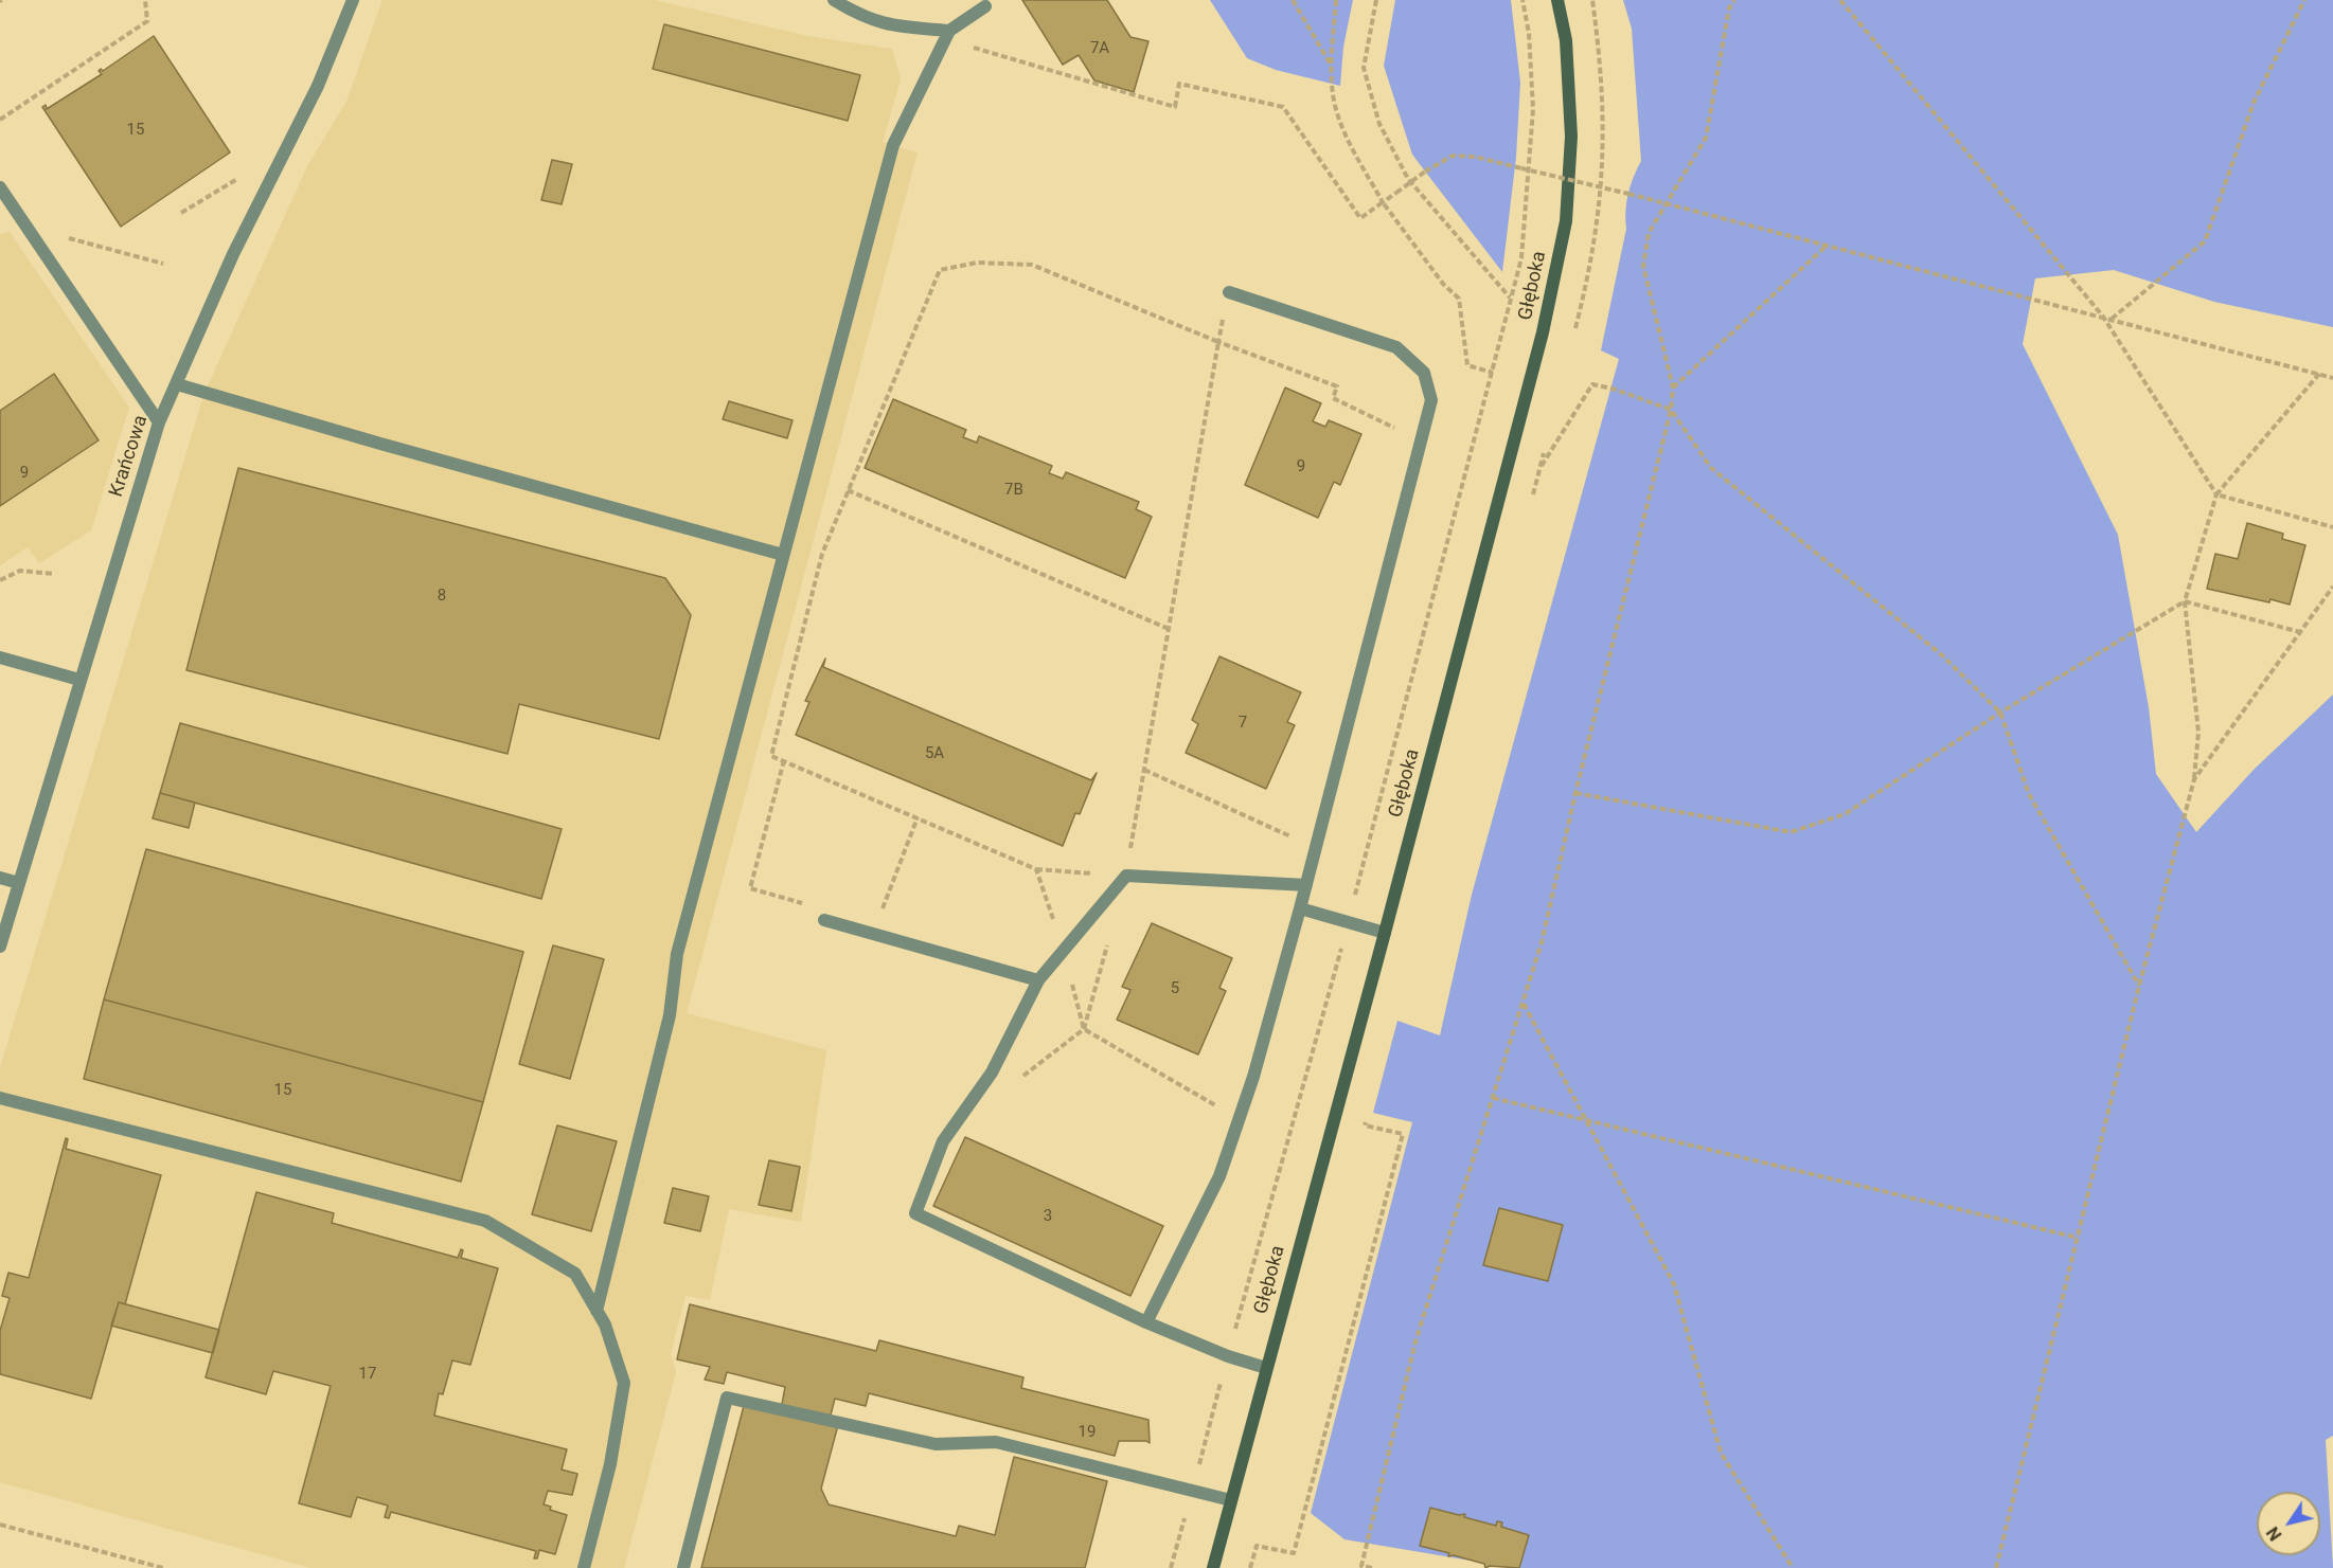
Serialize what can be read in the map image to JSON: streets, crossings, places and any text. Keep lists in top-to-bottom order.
{
  "streets": {
    "main road": ["Głęboka"],
    "street": ["Krańcowa"]
  },
  "house_numbers": [
    "7A",
    "15",
    "9",
    "9",
    "7B",
    "8",
    "7",
    "5A",
    "5",
    "15",
    "3",
    "17",
    "19"
  ],
  "north": "bottom left"
}
